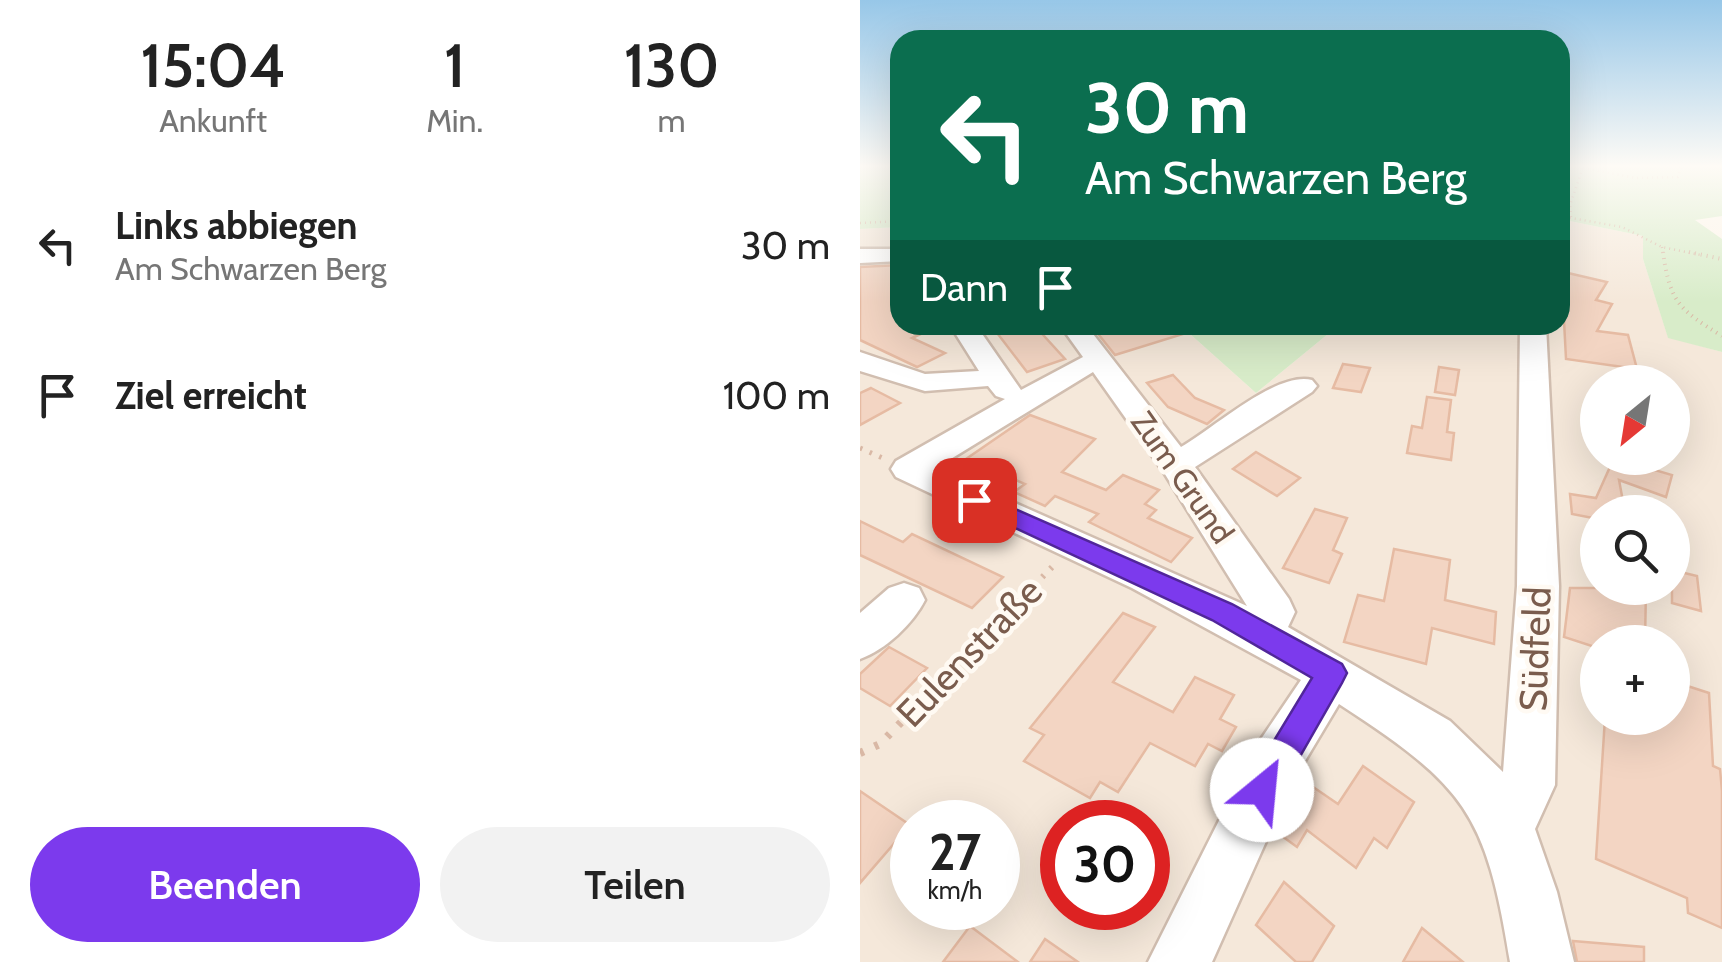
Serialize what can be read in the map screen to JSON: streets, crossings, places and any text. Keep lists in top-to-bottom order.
{
  "streets": {
    "street": ["Zum Grund", "Südfeld"],
    "path": ["Eulenstraße"]
  },
  "north": "bottom left",
  "page": {
    "eta": [
      "15:04",
      "Ankunft",
      "1",
      "Min.",
      "130",
      "m"
    ],
    "turn": ["30 m", "Am Schwarzen Berg"],
    "list": [
      {
        "name": "Links abbiegen",
        "note": "Am Schwarzen Berg",
        "value": "30 m"
      },
      {
        "name": "Ziel erreicht",
        "value": "100 m"
      }
    ],
    "then": "Dann",
    "map_buttons": "+",
    "speed": "27 km/h",
    "limit": "30",
    "buttons": ["Beenden", "Teilen"]
  }
}
